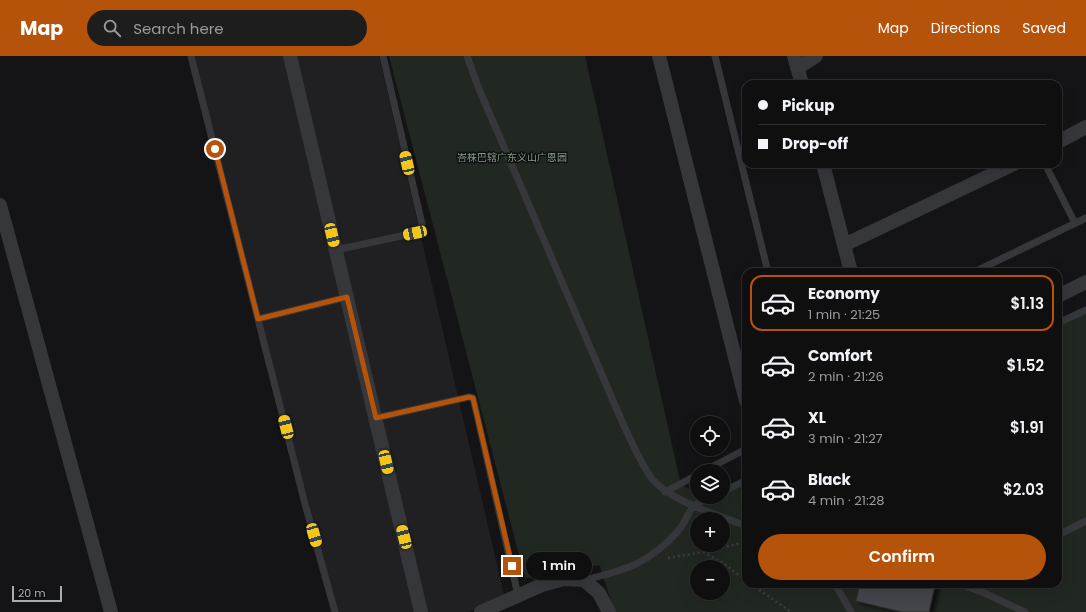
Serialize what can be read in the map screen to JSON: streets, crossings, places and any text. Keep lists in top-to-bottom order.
{
  "parks": ["峇株巴辖广东义山广恩园"],
  "scale_bar": "20 m",
  "page": {
    "header": "Map",
    "search": "Search here",
    "nav": ["Map", "Directions", "Saved"],
    "banner": ["Pickup", "Drop-off"],
    "list": [
      {
        "name": "Economy",
        "note": "1 min · 21:25",
        "value": "$1.13"
      },
      {
        "name": "Comfort",
        "note": "2 min · 21:26",
        "value": "$1.52"
      },
      {
        "name": "XL",
        "note": "3 min · 21:27",
        "value": "$1.91"
      },
      {
        "name": "Black",
        "note": "4 min · 21:28",
        "value": "$2.03"
      }
    ],
    "map_buttons": ["+", "−"],
    "buttons": "Confirm",
    "bubble": "1 min",
    "scale": "20 m"
  }
}
